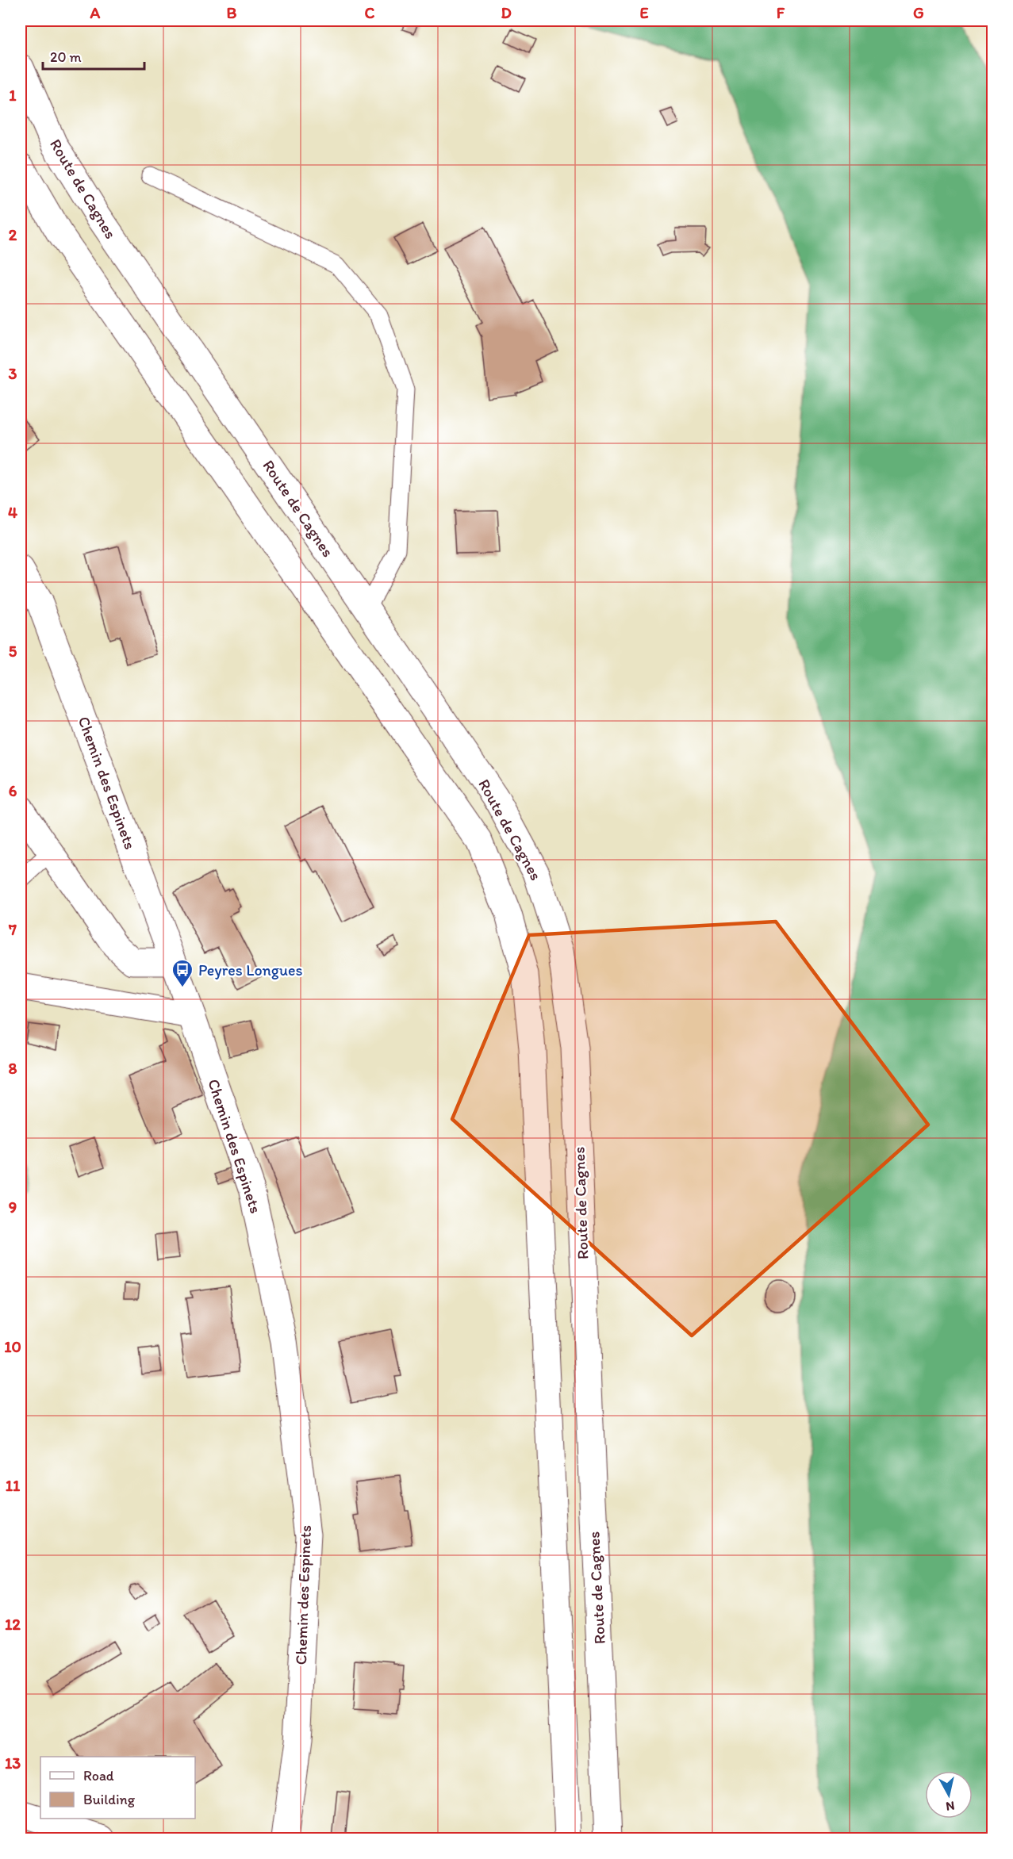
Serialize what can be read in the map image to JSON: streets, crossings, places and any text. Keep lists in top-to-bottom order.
{
  "streets": {
    "main road": ["Route de Cagnes", "Chemin des Espinets"]
  },
  "places": {
    "bus stop": ["Peyres Longues"]
  },
  "legend": ["Road", "Building"],
  "scale_bar": "20 m",
  "north": "bottom",
  "grid": {
    "columns": [
      "A",
      "B",
      "C",
      "D",
      "E",
      "F",
      "G"
    ],
    "rows": [
      "1",
      "2",
      "3",
      "4",
      "5",
      "6",
      "7",
      "8",
      "9",
      "10",
      "11",
      "12",
      "13"
    ]
  }
}
